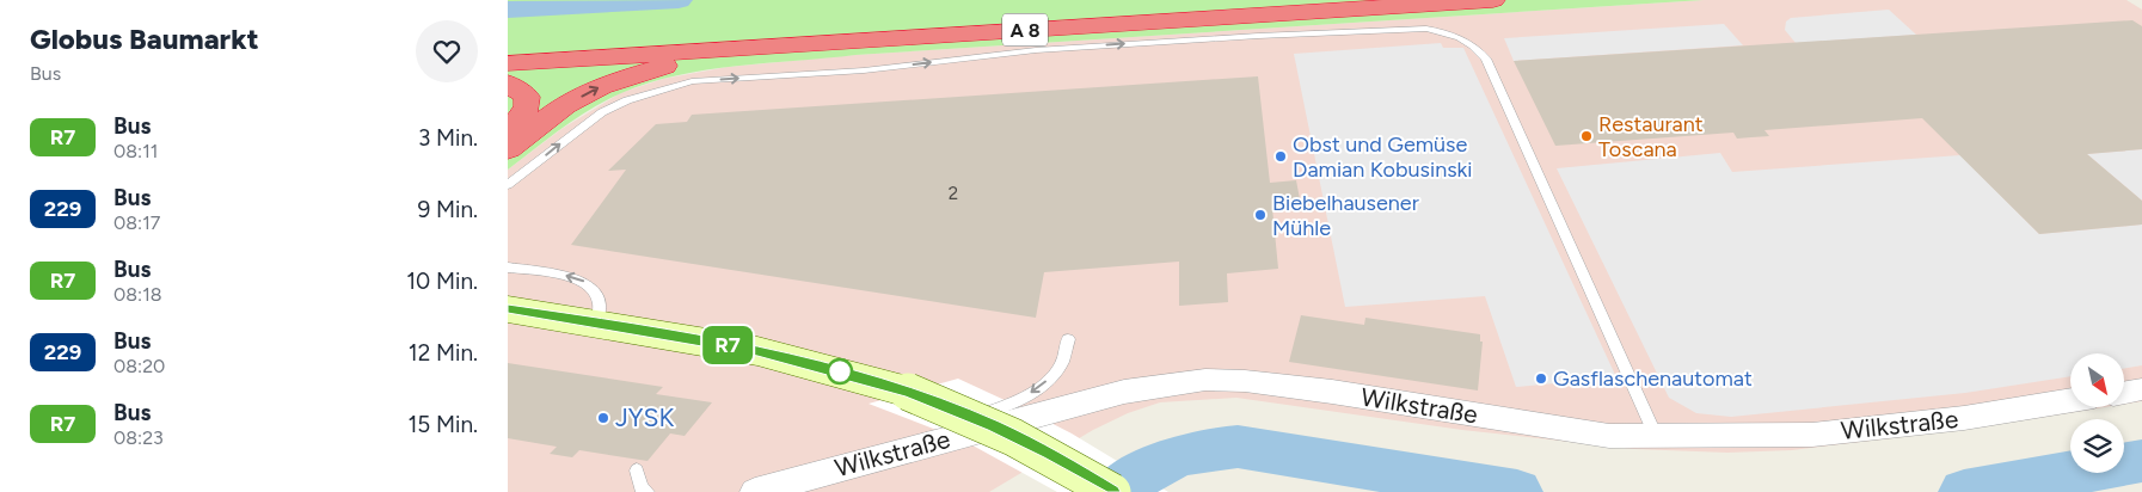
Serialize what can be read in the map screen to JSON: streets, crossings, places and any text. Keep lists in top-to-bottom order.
{
  "streets": {
    "highway": ["A 8"],
    "street": ["Wilkstraße"]
  },
  "places": [
    "Restaurant Toscana",
    "Obst und Gemüse Damian Kobusinski",
    "Biebelhausener Mühle",
    "Gasflaschenautomat",
    "JYSK"
  ],
  "lines": ["bus line R7"],
  "house_numbers": ["2"],
  "north": "bottom right",
  "page": {
    "heading": ["Globus Baumarkt", "Bus"],
    "on_map": "R7",
    "list": [
      {
        "mark": "R7",
        "name": "Bus",
        "note": "08:11",
        "value": "3 Min."
      },
      {
        "mark": "229",
        "name": "Bus",
        "note": "08:17",
        "value": "9 Min."
      },
      {
        "mark": "R7",
        "name": "Bus",
        "note": "08:18",
        "value": "10 Min."
      },
      {
        "mark": "229",
        "name": "Bus",
        "note": "08:20",
        "value": "12 Min."
      },
      {
        "mark": "R7",
        "name": "Bus",
        "note": "08:23",
        "value": "15 Min."
      }
    ]
  }
}
